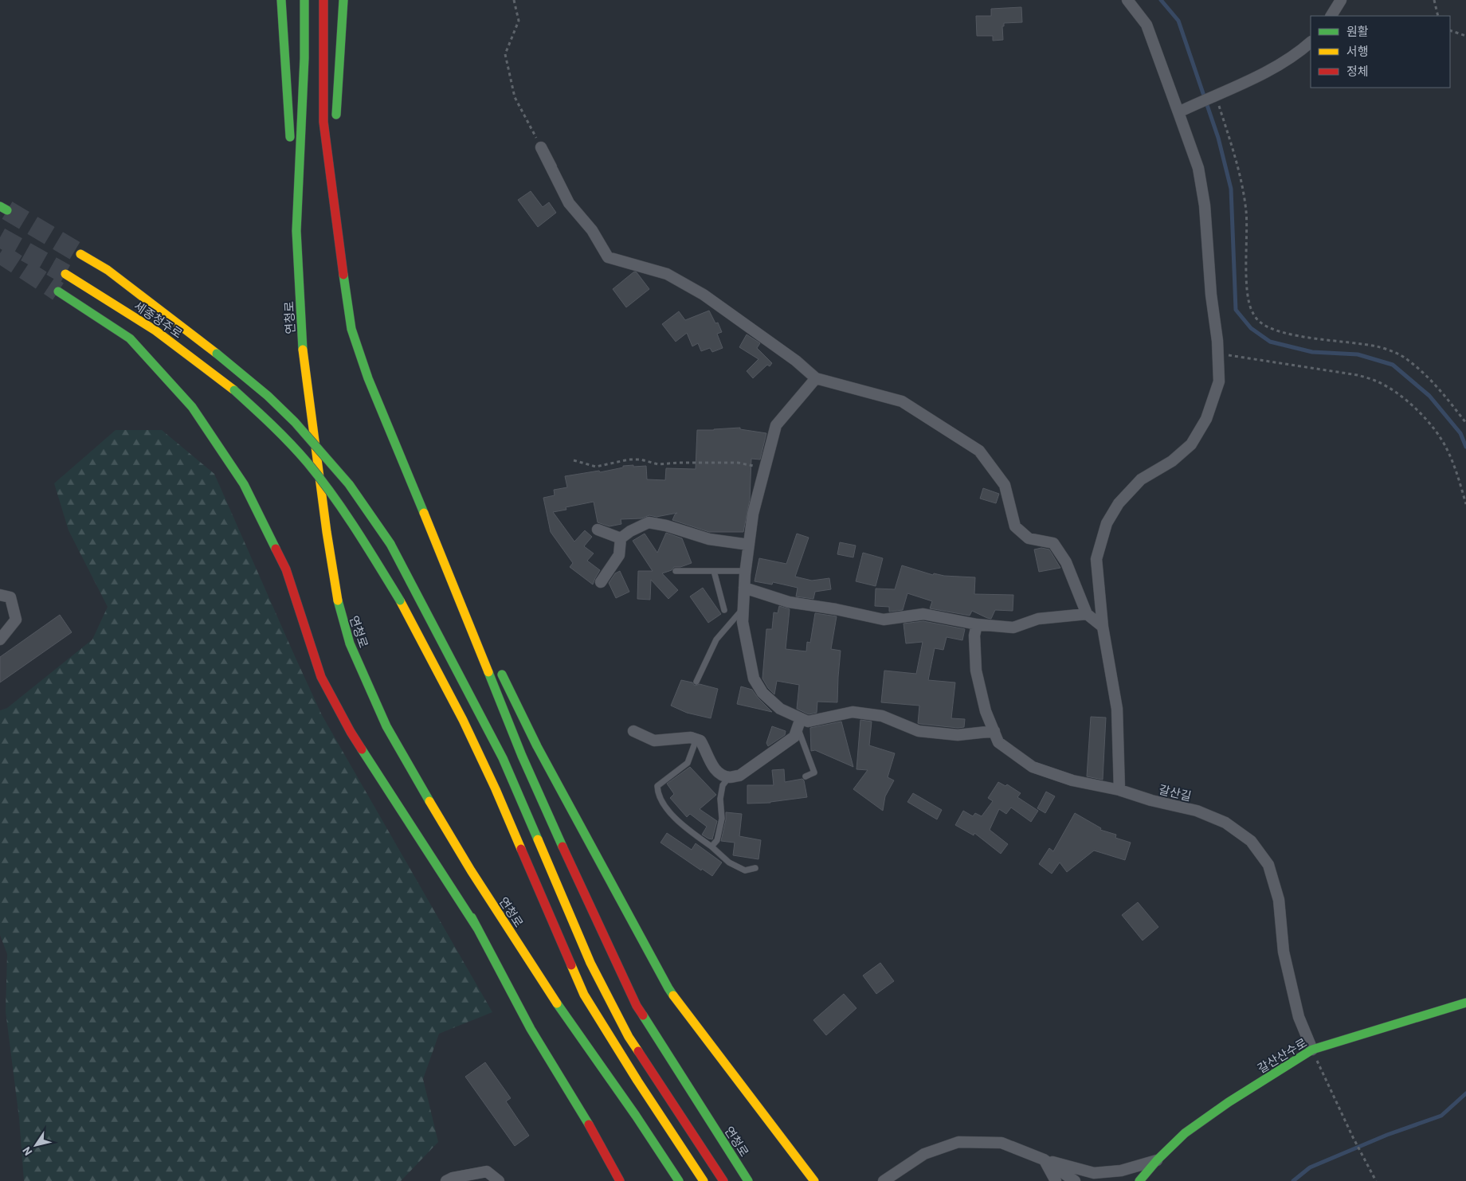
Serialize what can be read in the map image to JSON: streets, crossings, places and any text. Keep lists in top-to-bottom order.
{
  "streets": {
    "main road": ["연청로", "세종청주로", "갈산산수로"],
    "street": ["갈산길"]
  },
  "crossings": [
    ["갈산길", "갈산산수로"]
  ],
  "legend": ["원활", "서행", "정체"],
  "north": "bottom left"
}
